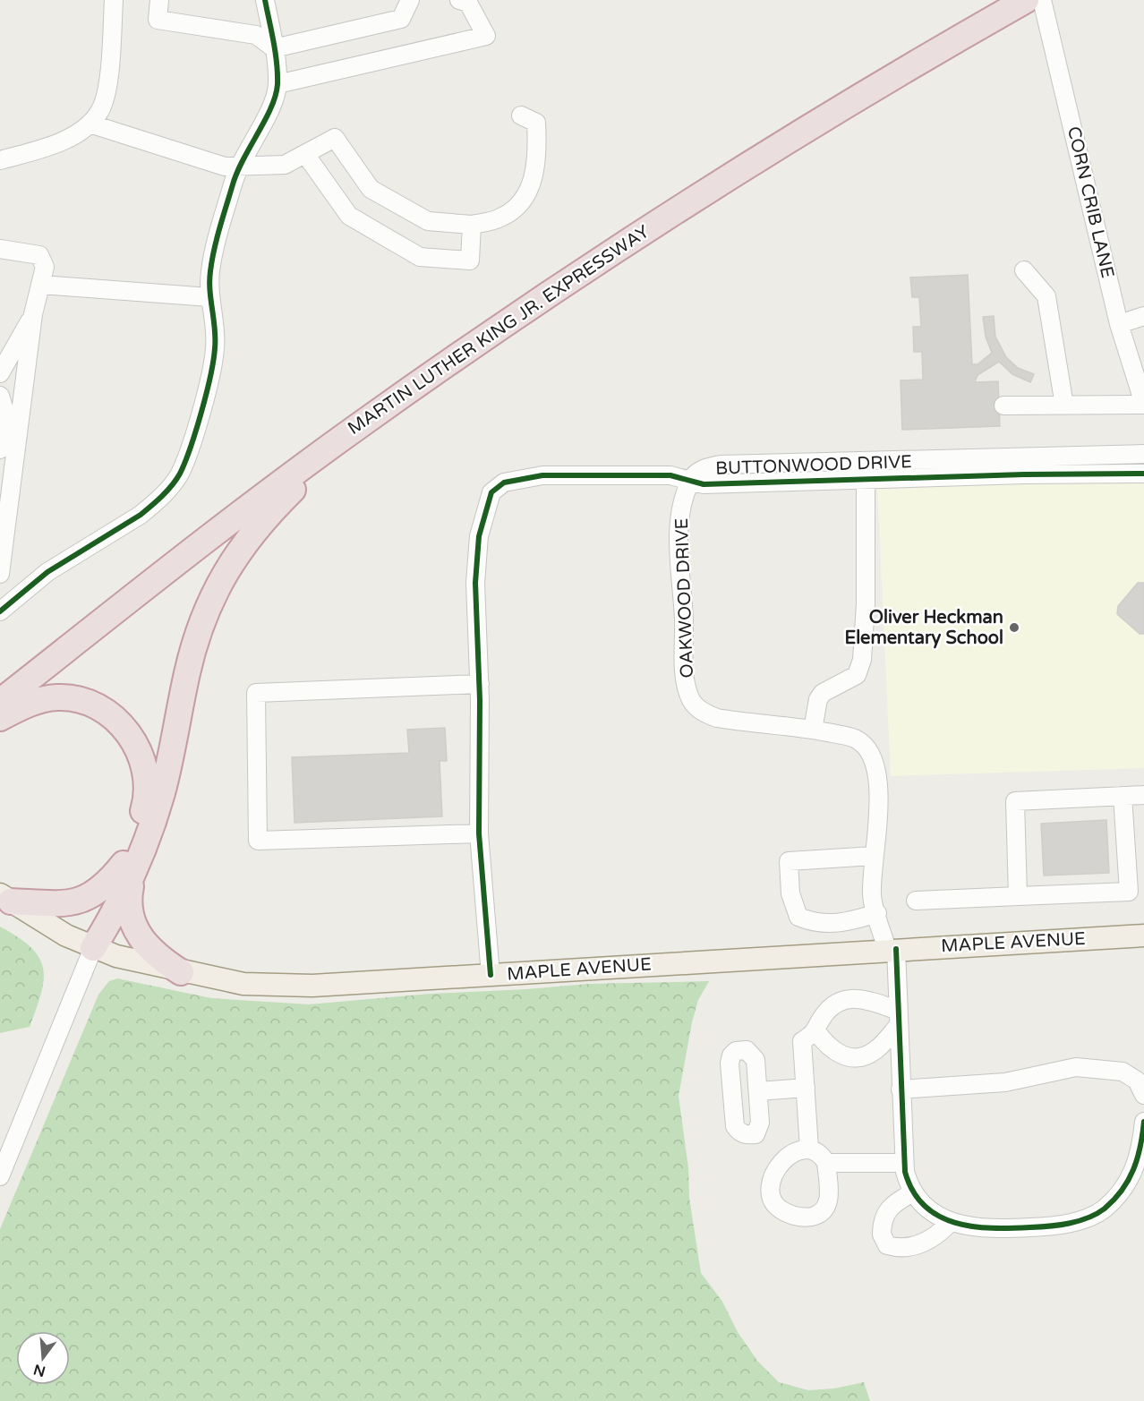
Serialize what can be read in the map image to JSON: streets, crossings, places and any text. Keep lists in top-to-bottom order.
{
  "streets": {
    "highway": ["MARTIN LUTHER KING JR. EXPRESSWAY"],
    "main road": ["MAPLE AVENUE"],
    "street": ["CORN CRIB LANE", "BUTTONWOOD DRIVE", "OAKWOOD DRIVE"]
  },
  "crossings": [
    ["BUTTONWOOD DRIVE", "OAKWOOD DRIVE"],
    ["BUTTONWOOD DRIVE", "MAPLE AVENUE"],
    ["OAKWOOD DRIVE", "MAPLE AVENUE"]
  ],
  "places": ["Oliver Heckman Elementary School"],
  "north": "bottom"
}
